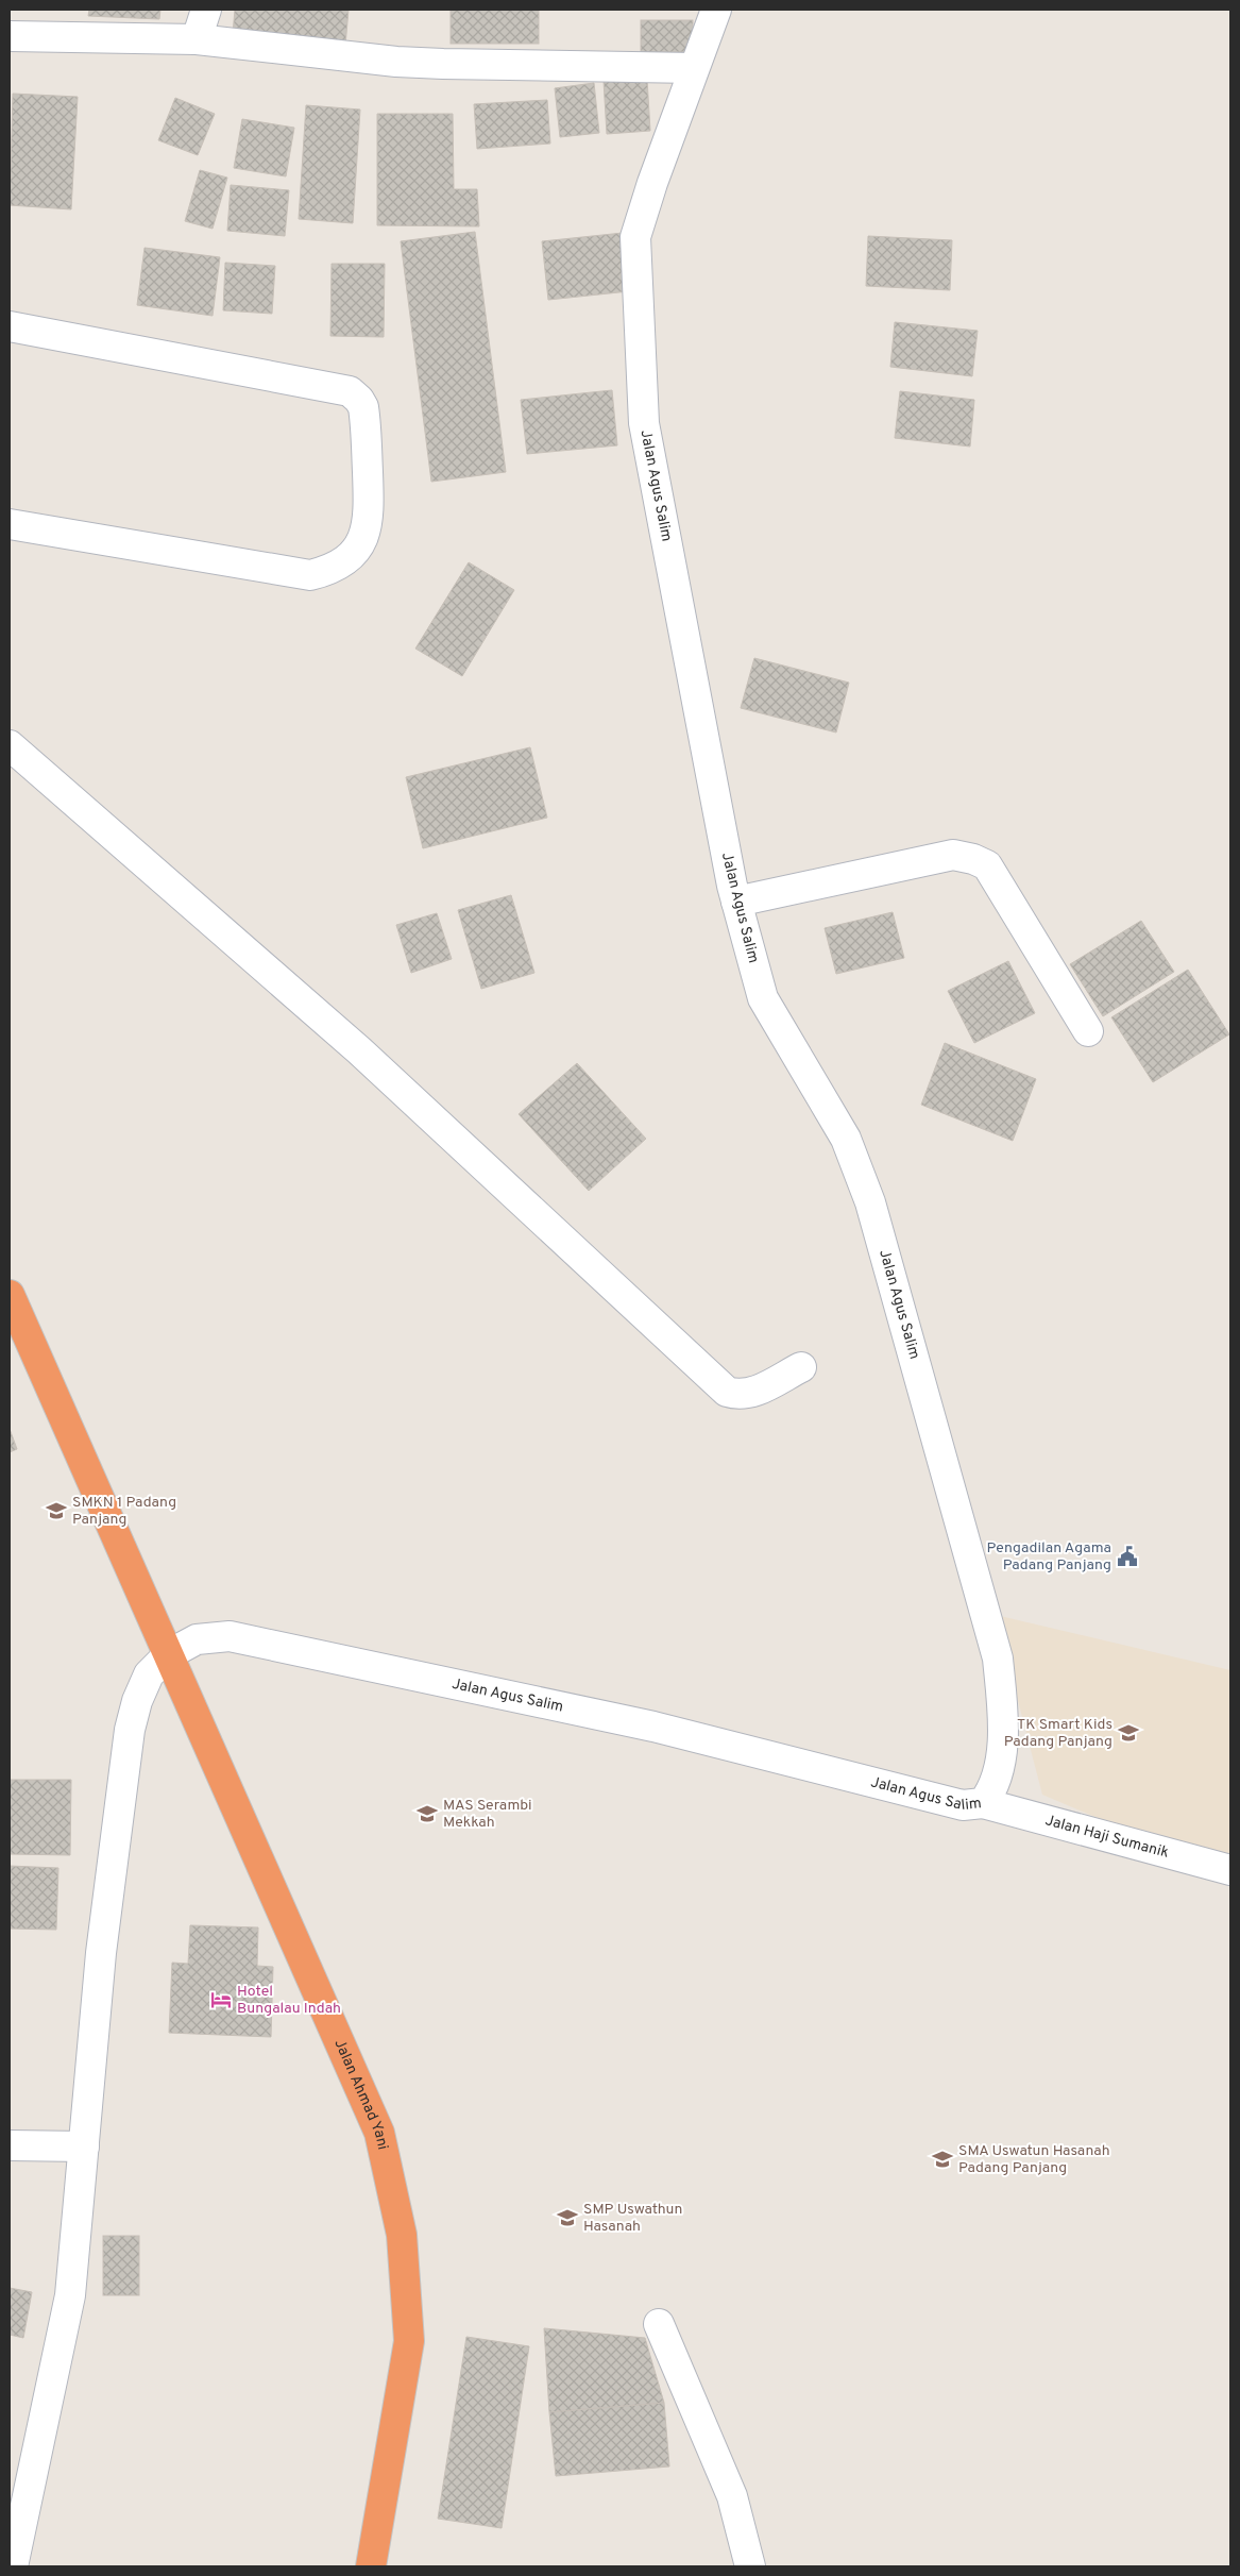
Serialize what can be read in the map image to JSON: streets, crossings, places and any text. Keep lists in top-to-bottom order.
{
  "streets": {
    "highway": ["Jalan Ahmad Yani"],
    "street": ["Jalan Agus Salim", "Jalan Haji Sumanik"]
  },
  "crossings": [
    ["Jalan Agus Salim", "Jalan Haji Sumanik"],
    ["Jalan Agus Salim", "Jalan Ahmad Yani"]
  ],
  "places": {
    "school or university": [
      "SMKN 1 Padang Panjang",
      "TK Smart Kids Padang Panjang",
      "MAS Serambi Mekkah",
      "SMA Uswatun Hasanah Padang Panjang",
      "SMP Uswathun Hasanah"
    ],
    "public building": ["Pengadilan Agama Padang Panjang"],
    "hotel": ["Hotel Bungalau Indah"]
  }
}
